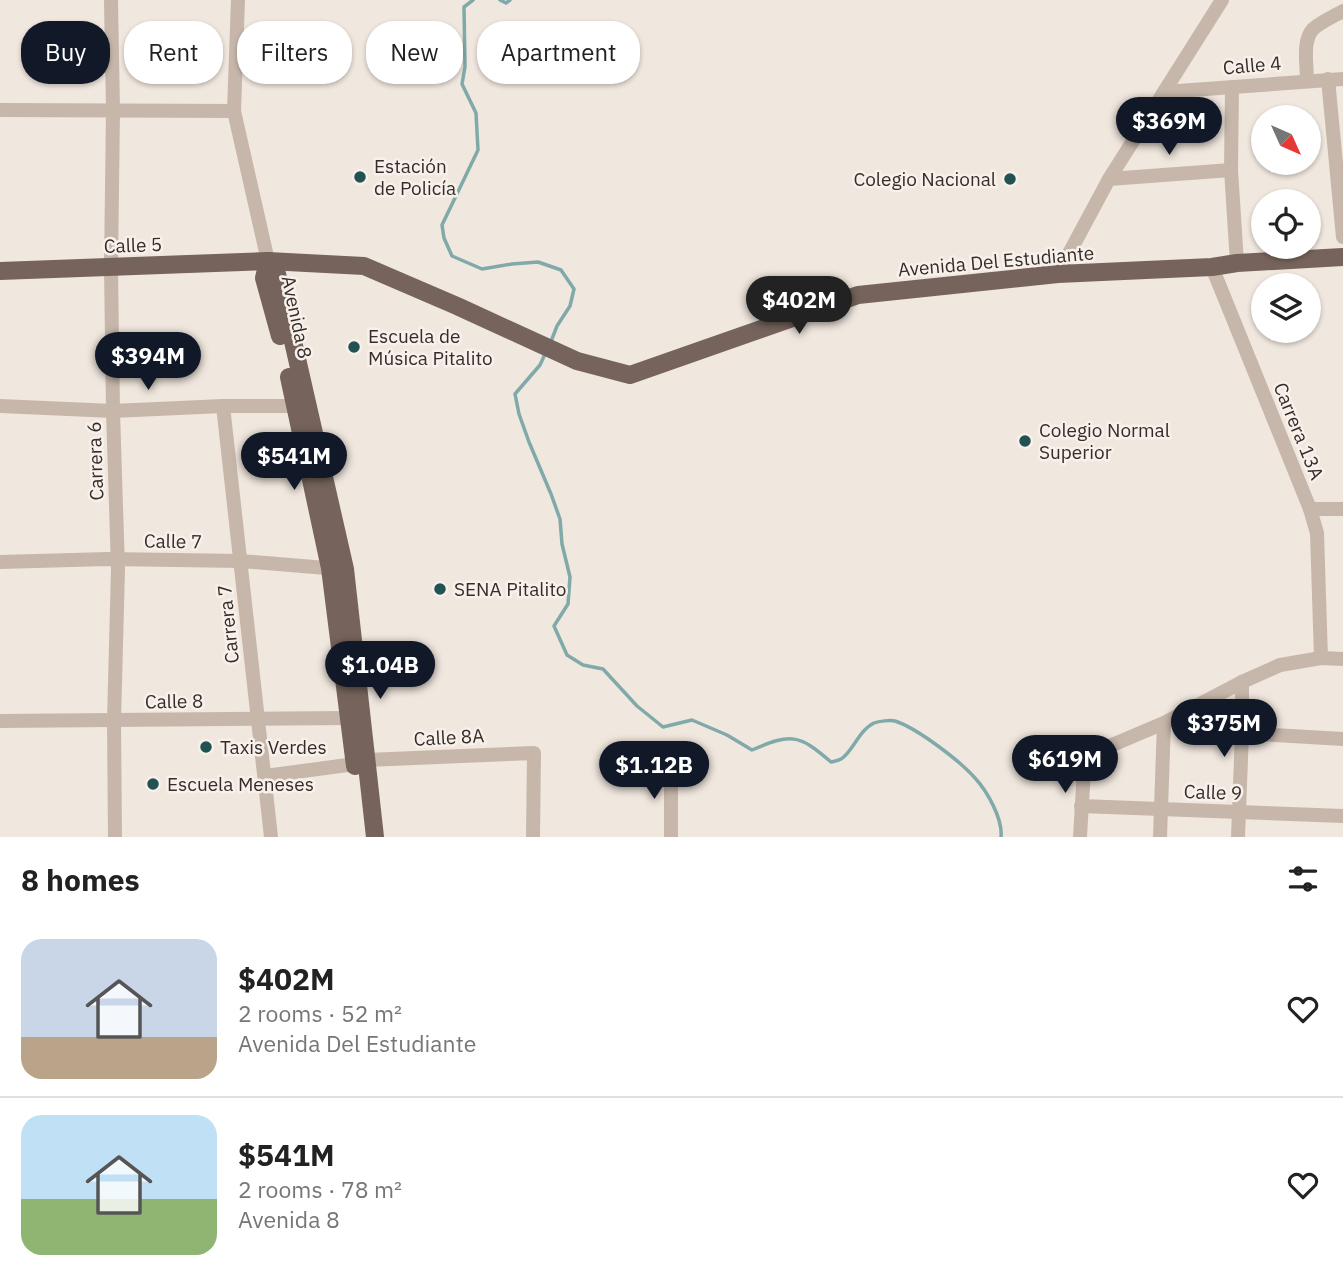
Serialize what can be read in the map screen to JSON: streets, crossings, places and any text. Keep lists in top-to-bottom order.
{
  "streets": {
    "main road": ["Calle 5", "Avenida Del Estudiante", "Avenida 8"],
    "street": [
      "Calle 4",
      "Carrera 13A",
      "Carrera 6",
      "Calle 7",
      "Carrera 7",
      "Calle 8",
      "Calle 8A",
      "Calle 9"
    ]
  },
  "crossings": [
    ["Calle 5", "Avenida Del Estudiante"],
    ["Calle 5", "Avenida 8"],
    ["Calle 5", "Carrera 6"],
    ["Avenida Del Estudiante", "Avenida 8"],
    ["Avenida Del Estudiante", "Carrera 13A"],
    ["Avenida 8", "Calle 7"],
    ["Avenida 8", "Calle 8"],
    ["Avenida 8", "Calle 8A"],
    ["Carrera 6", "Calle 7"],
    ["Carrera 6", "Calle 8"],
    ["Calle 7", "Carrera 7"],
    ["Carrera 7", "Calle 8"],
    ["Carrera 7", "Calle 8A"]
  ],
  "places": [
    "Estación de Policía",
    "Colegio Nacional",
    "Escuela de Música Pitalito",
    "Colegio Normal Superior",
    "SENA Pitalito",
    "Taxis Verdes",
    "Escuela Meneses"
  ],
  "north": "bottom right",
  "page": {
    "chip": [
      "Buy",
      "Rent",
      "Filters",
      "New",
      "Apartment"
    ],
    "price": [
      "$369M",
      "$402M",
      "$394M",
      "$541M",
      "$1.04B",
      "$375M",
      "$619M",
      "$1.12B"
    ],
    "heading": "8 homes",
    "list": [
      {
        "name": "$402M",
        "note": "2 rooms · 52 m² · Avenida Del Estudiante"
      },
      {
        "name": "$541M",
        "note": "2 rooms · 78 m² · Avenida 8"
      }
    ]
  }
}
